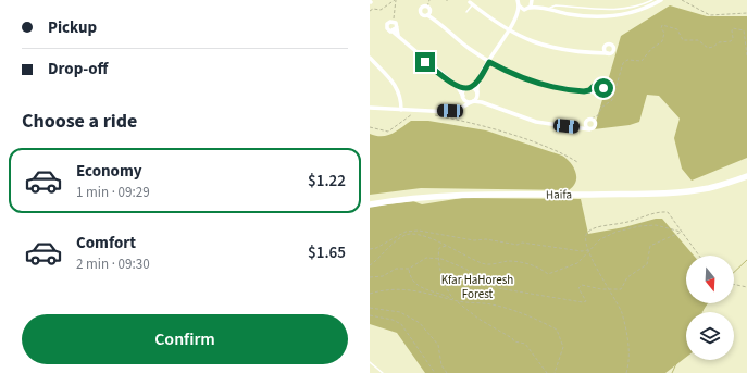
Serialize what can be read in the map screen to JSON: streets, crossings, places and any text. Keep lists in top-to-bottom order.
{
  "streets": {
    "highway": ["Haifa"]
  },
  "parks": ["Kfar HaHoresh Forest"],
  "north": "bottom",
  "page": {
    "banner": ["Pickup", "Drop-off"],
    "heading": "Choose a ride",
    "list": [
      {
        "name": "Economy",
        "note": "1 min · 09:29",
        "value": "$1.22"
      },
      {
        "name": "Comfort",
        "note": "2 min · 09:30",
        "value": "$1.65"
      }
    ],
    "buttons": "Confirm"
  }
}
